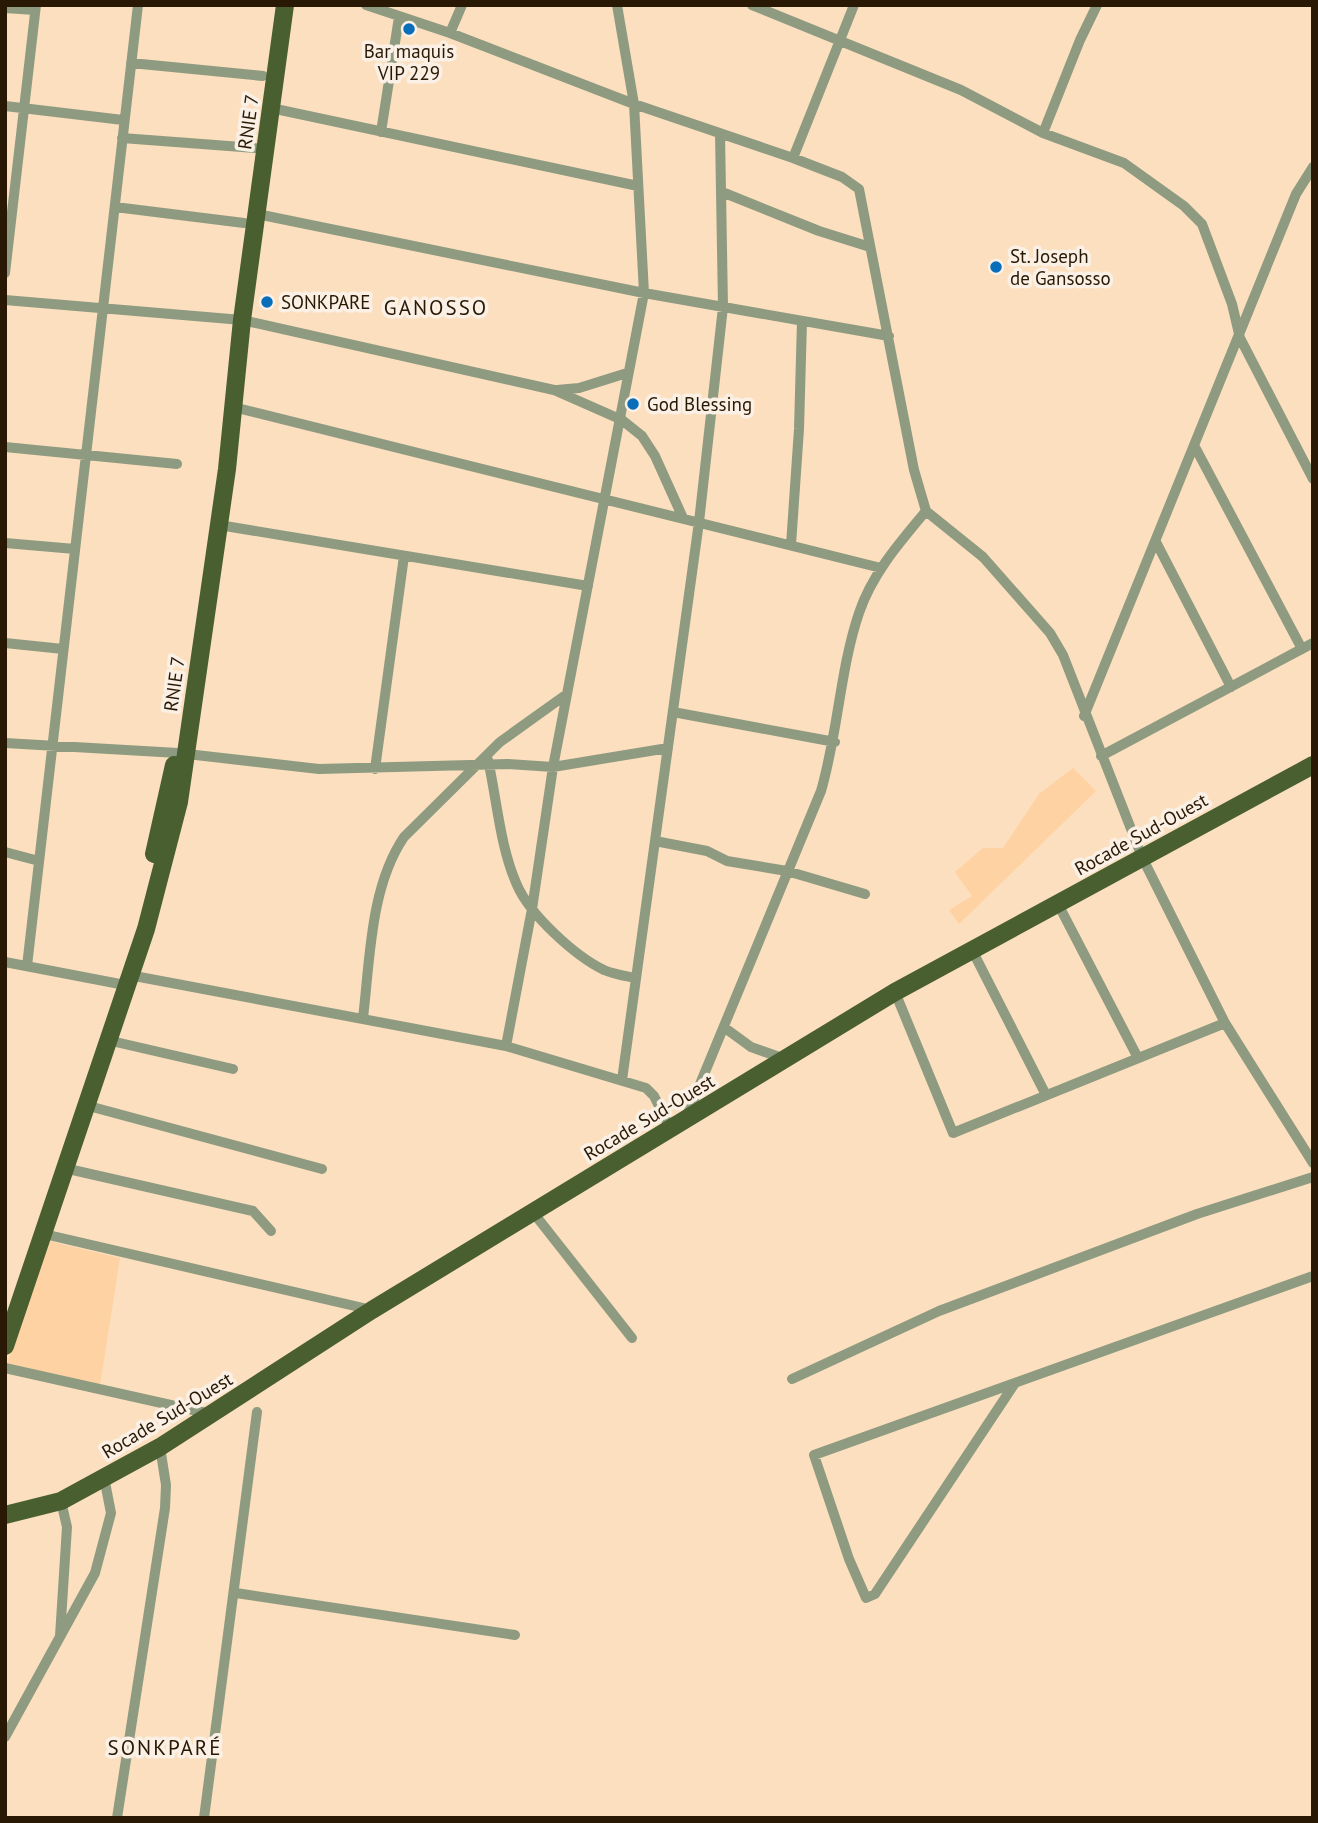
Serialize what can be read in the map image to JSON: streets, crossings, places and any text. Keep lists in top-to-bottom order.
{
  "streets": {
    "main road": ["RNIE 7", "Rocade Sud-Ouest"]
  },
  "districts": ["GANOSSO", "SONKPARÉ"],
  "places": [
    "Bar maquis VIP 229",
    "St. Joseph de Gansosso",
    "SONKPARE",
    "God Blessing"
  ]
}
